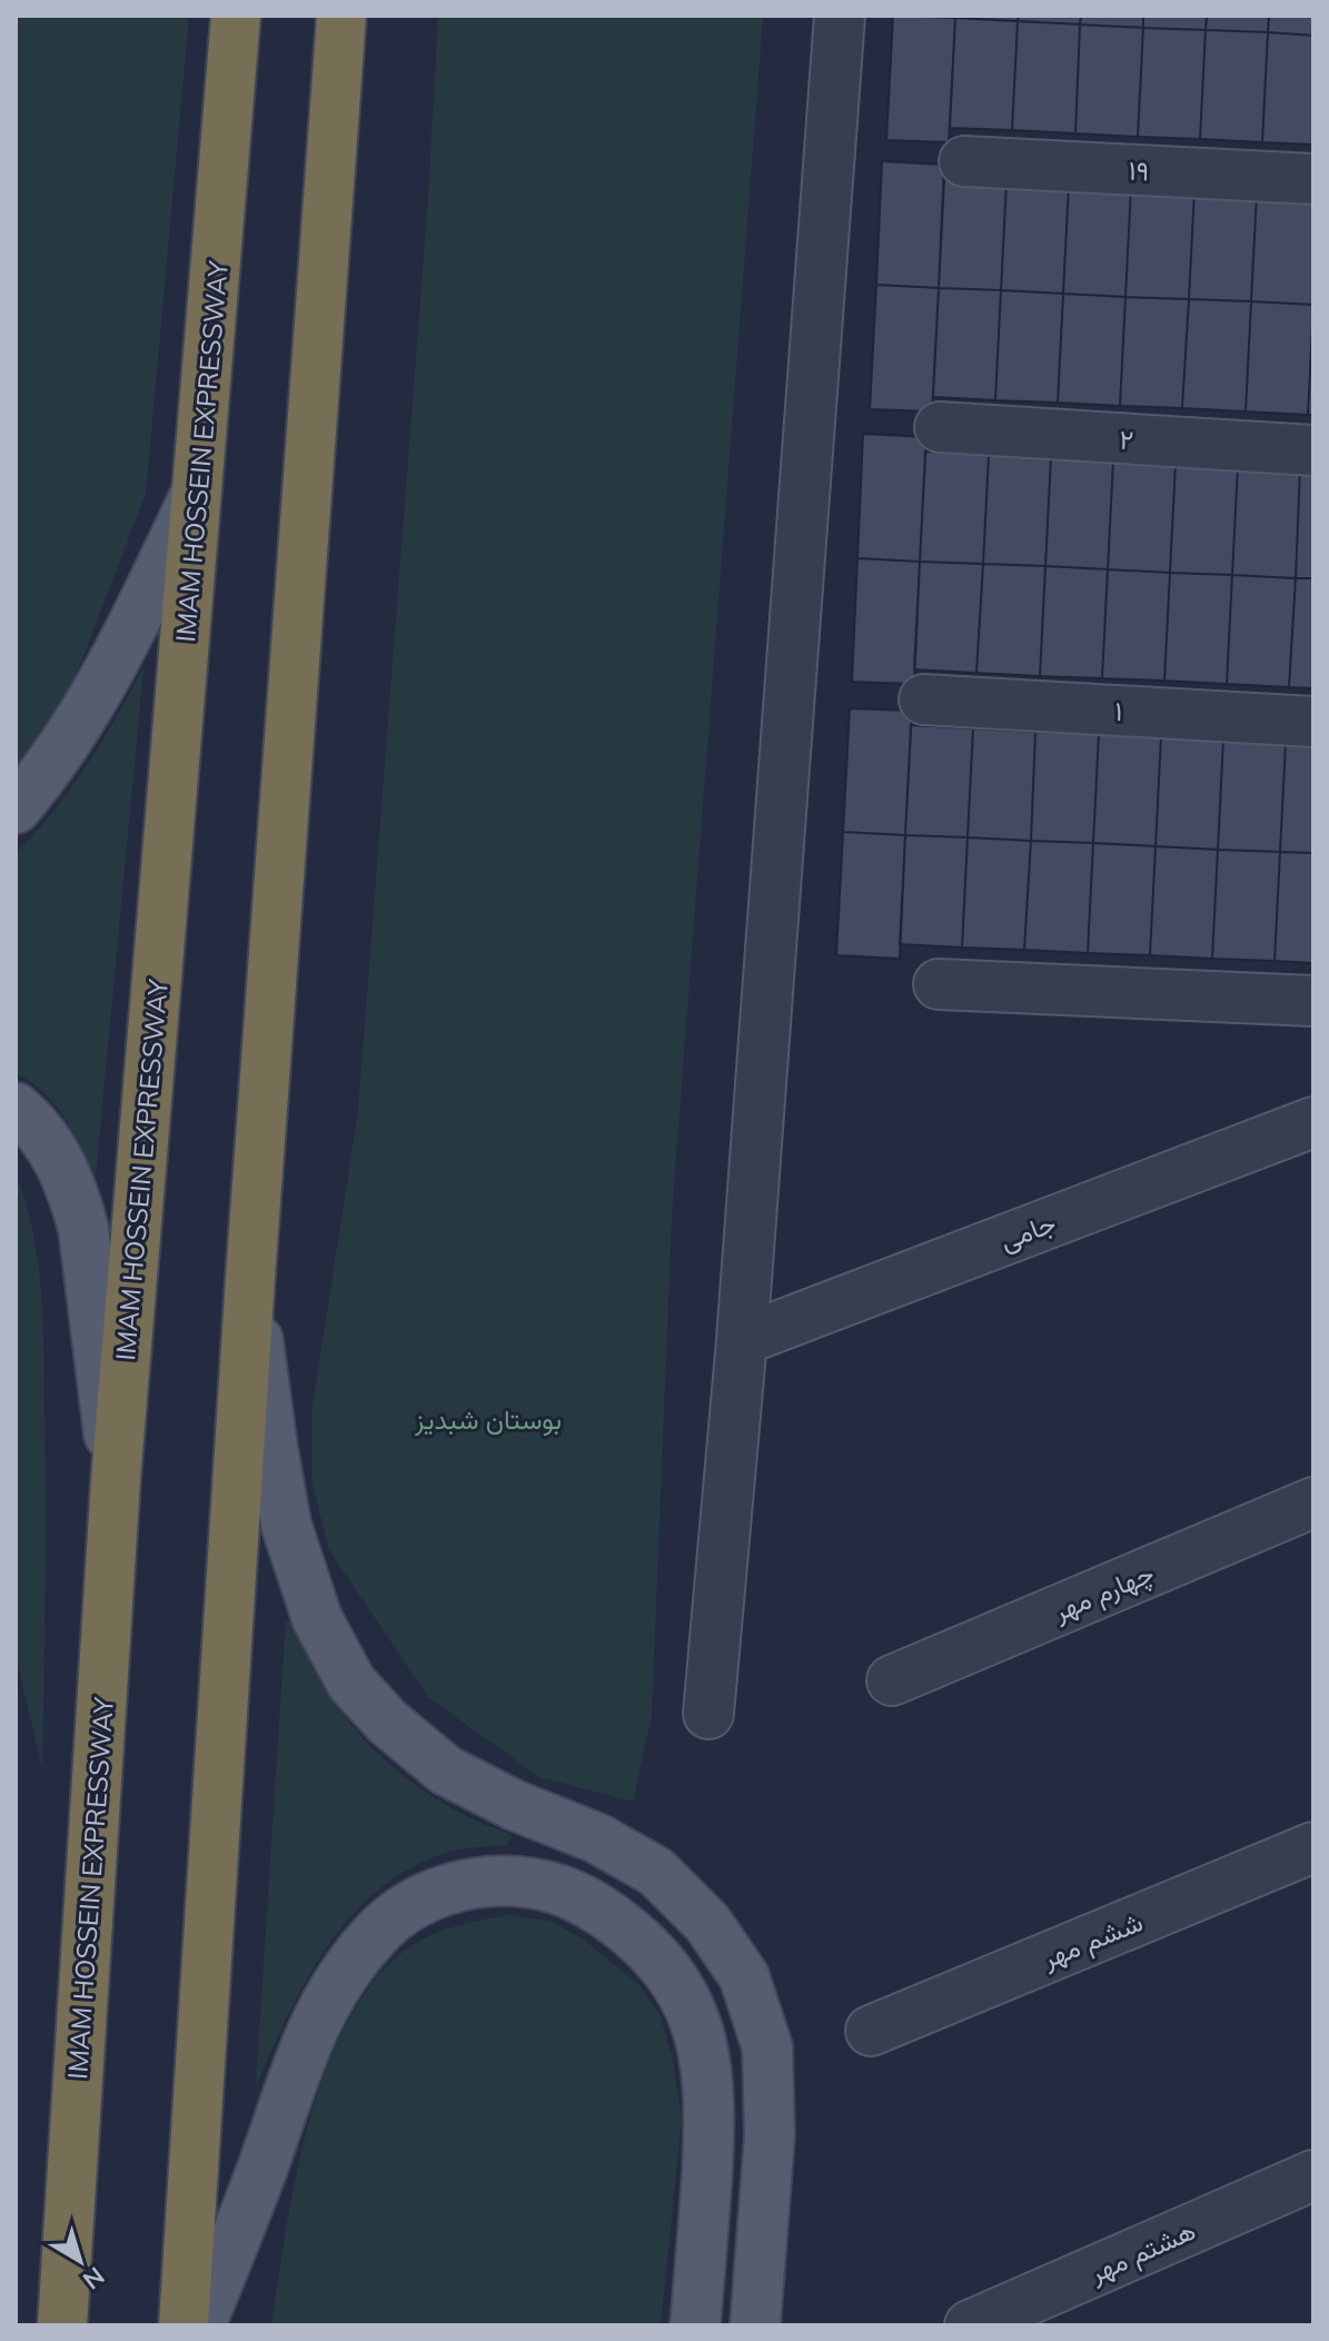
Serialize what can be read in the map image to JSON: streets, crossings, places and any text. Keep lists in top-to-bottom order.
{
  "streets": {
    "highway": ["IMAM HOSSEIN EXPRESSWAY"],
    "street": [
      "۱۹",
      "۲",
      "۱",
      "جامی",
      "چهارم مهر",
      "ششم مهر",
      "هشتم مهر"
    ]
  },
  "parks": ["بوستان شبدیز"],
  "north": "bottom right"
}
